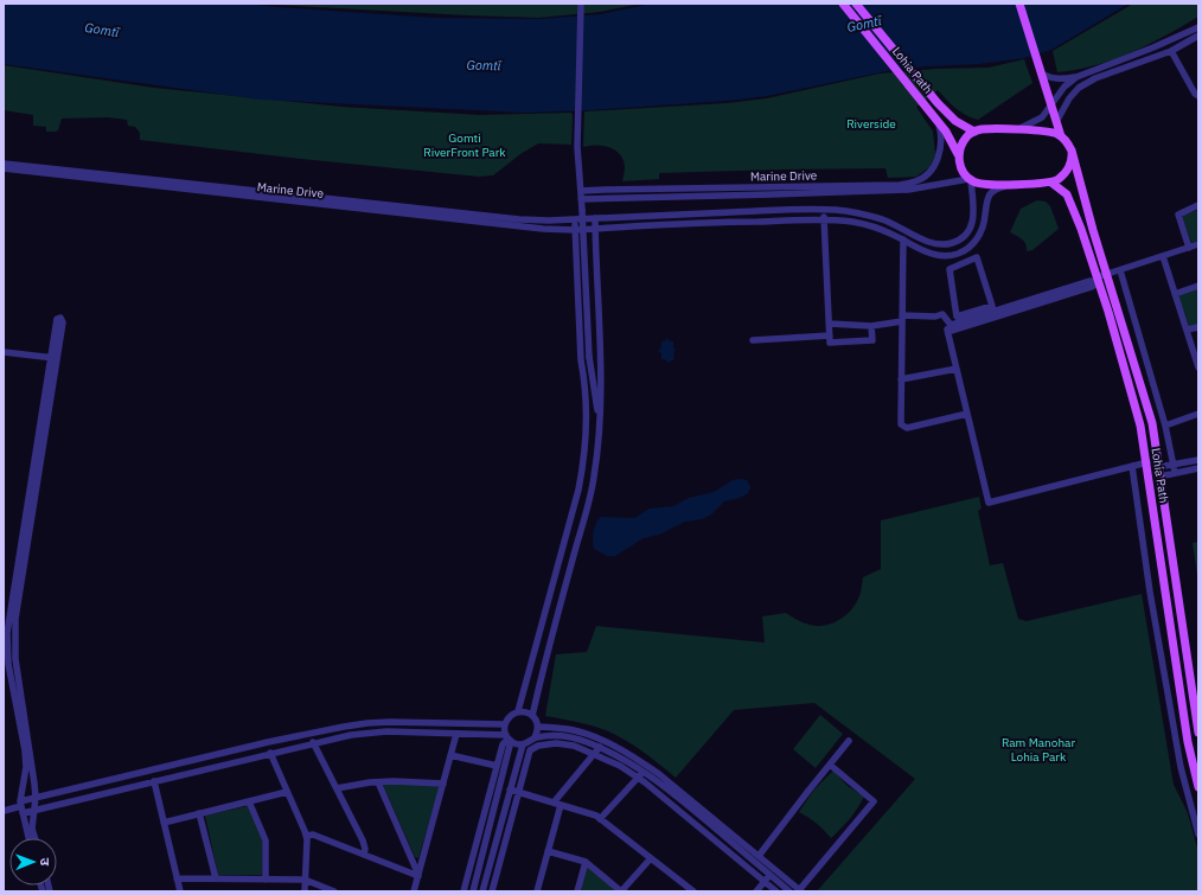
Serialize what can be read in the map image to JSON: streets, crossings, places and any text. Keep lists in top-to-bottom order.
{
  "streets": {
    "main road": ["Lohia Path"],
    "street": ["Marine Drive"]
  },
  "crossings": [
    ["Lohia Path", "Marine Drive"]
  ],
  "water": ["Gomtī"],
  "parks": ["Riverside", "Gomti RiverFront Park", "Ram Manohar Lohia Park"],
  "north": "right"
}
